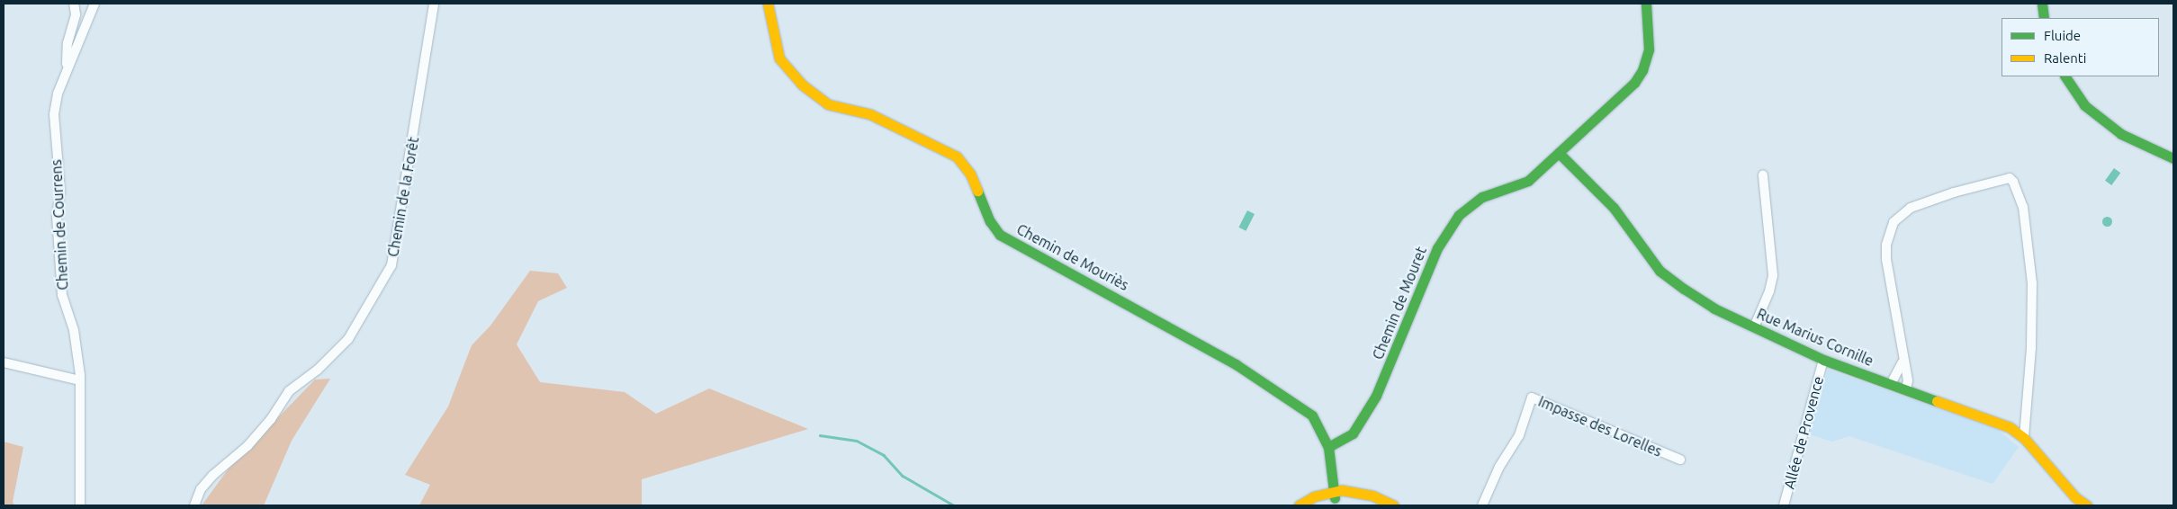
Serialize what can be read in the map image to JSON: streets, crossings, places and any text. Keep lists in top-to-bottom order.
{
  "streets": {
    "street": [
      "Chemin de la Forêt",
      "Chemin de Courrens",
      "Chemin de Mouriès",
      "Chemin de Mouret",
      "Rue Marius Cornille",
      "Impasse des Lorelles",
      "Allée de Provence"
    ]
  },
  "crossings": [
    ["Chemin de Mouriès", "Chemin de Mouret"],
    ["Chemin de Mouret", "Rue Marius Cornille"],
    ["Rue Marius Cornille", "Allée de Provence"]
  ],
  "legend": ["Fluide", "Ralenti"]
}
